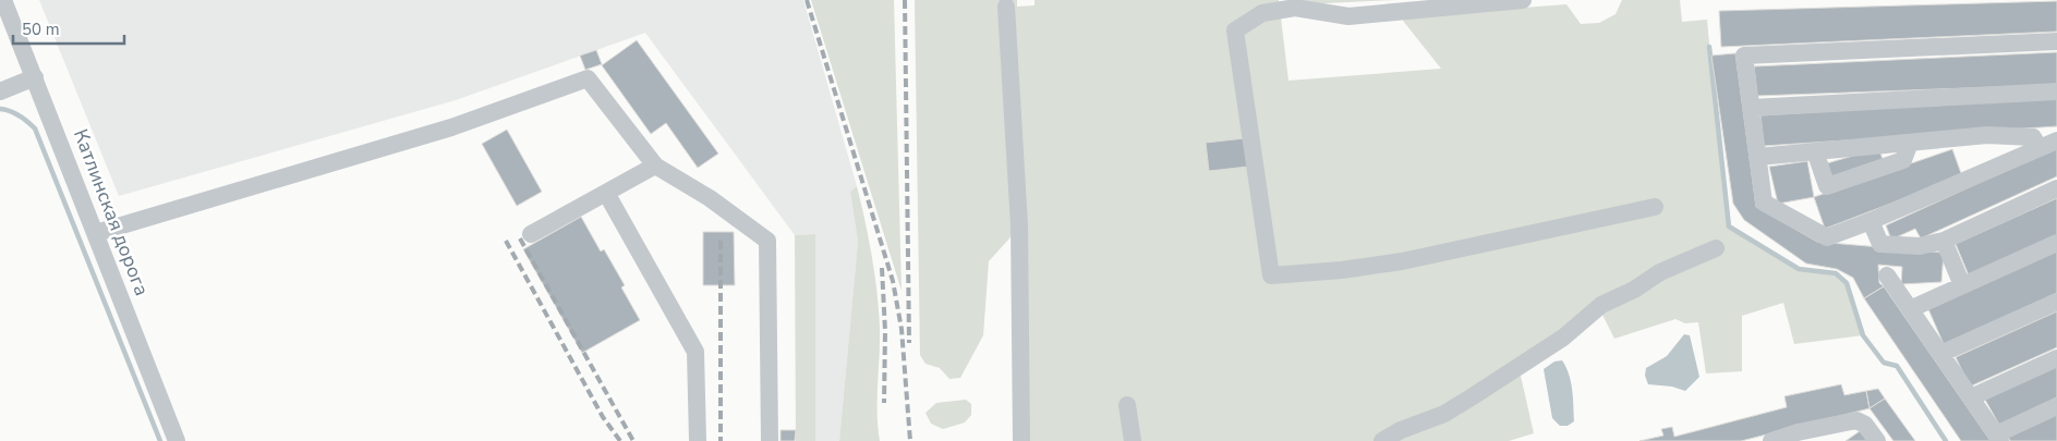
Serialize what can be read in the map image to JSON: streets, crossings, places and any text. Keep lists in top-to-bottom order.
{
  "streets": {
    "street": ["Катлинская дорога"]
  },
  "scale_bar": "50 m"
}
